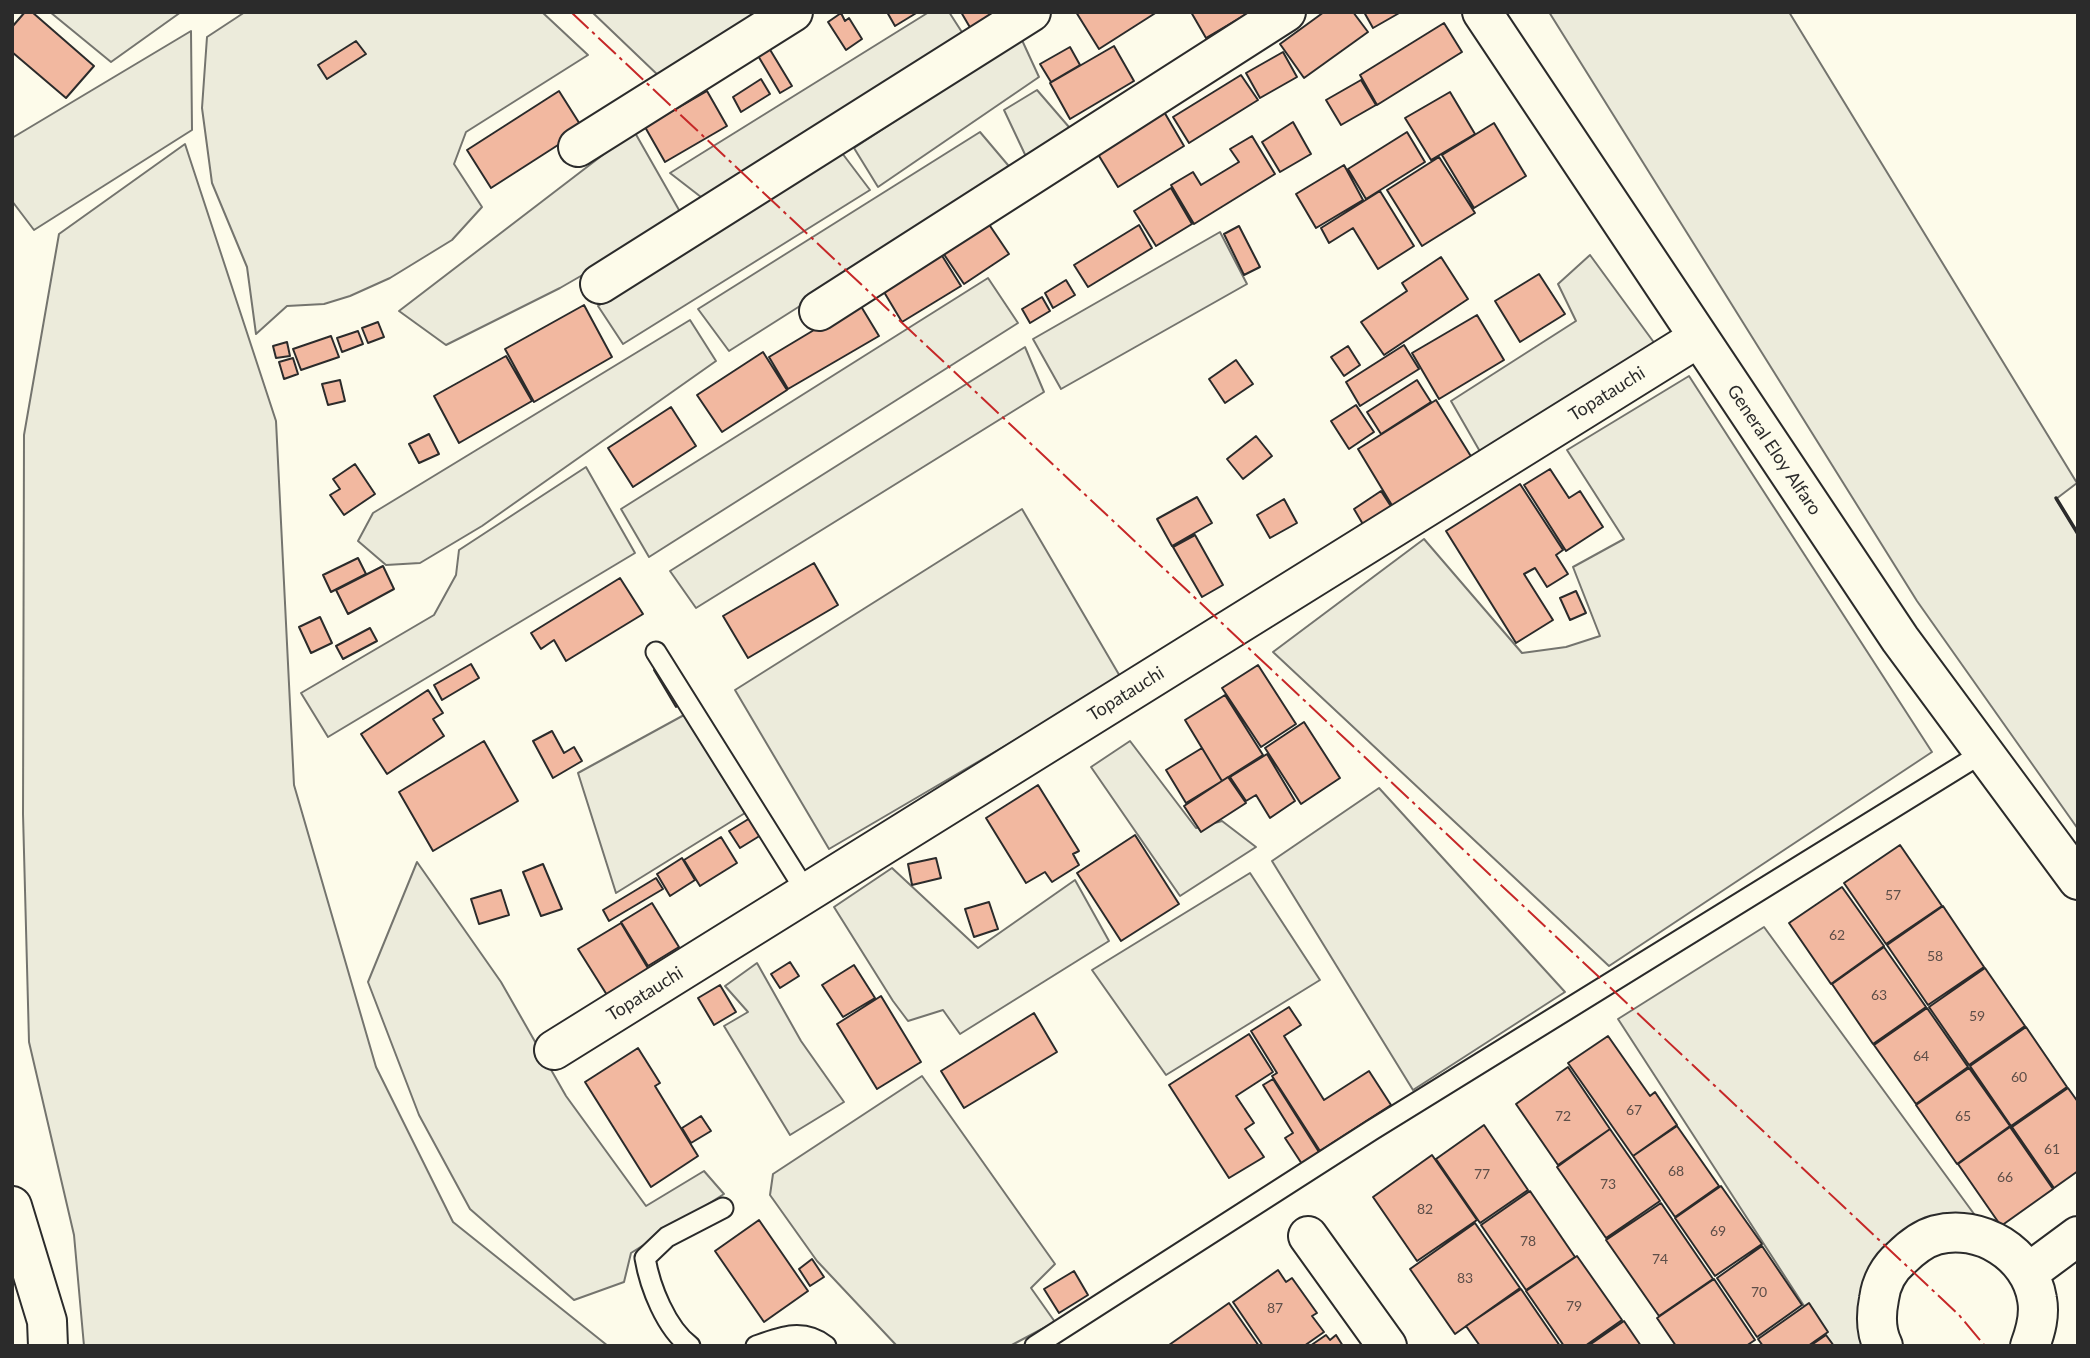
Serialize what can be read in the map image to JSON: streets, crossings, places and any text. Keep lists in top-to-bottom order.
{
  "streets": {
    "street": ["Topatauchi", "General Eloy Alfaro"]
  },
  "crossings": [
    ["Topatauchi", "General Eloy Alfaro"]
  ],
  "house_numbers": [
    "57",
    "62",
    "58",
    "63",
    "59",
    "64",
    "60",
    "67",
    "72",
    "65",
    "61",
    "68",
    "77",
    "66",
    "73",
    "82",
    "69",
    "78",
    "74",
    "83",
    "70",
    "79",
    "87"
  ]
}
